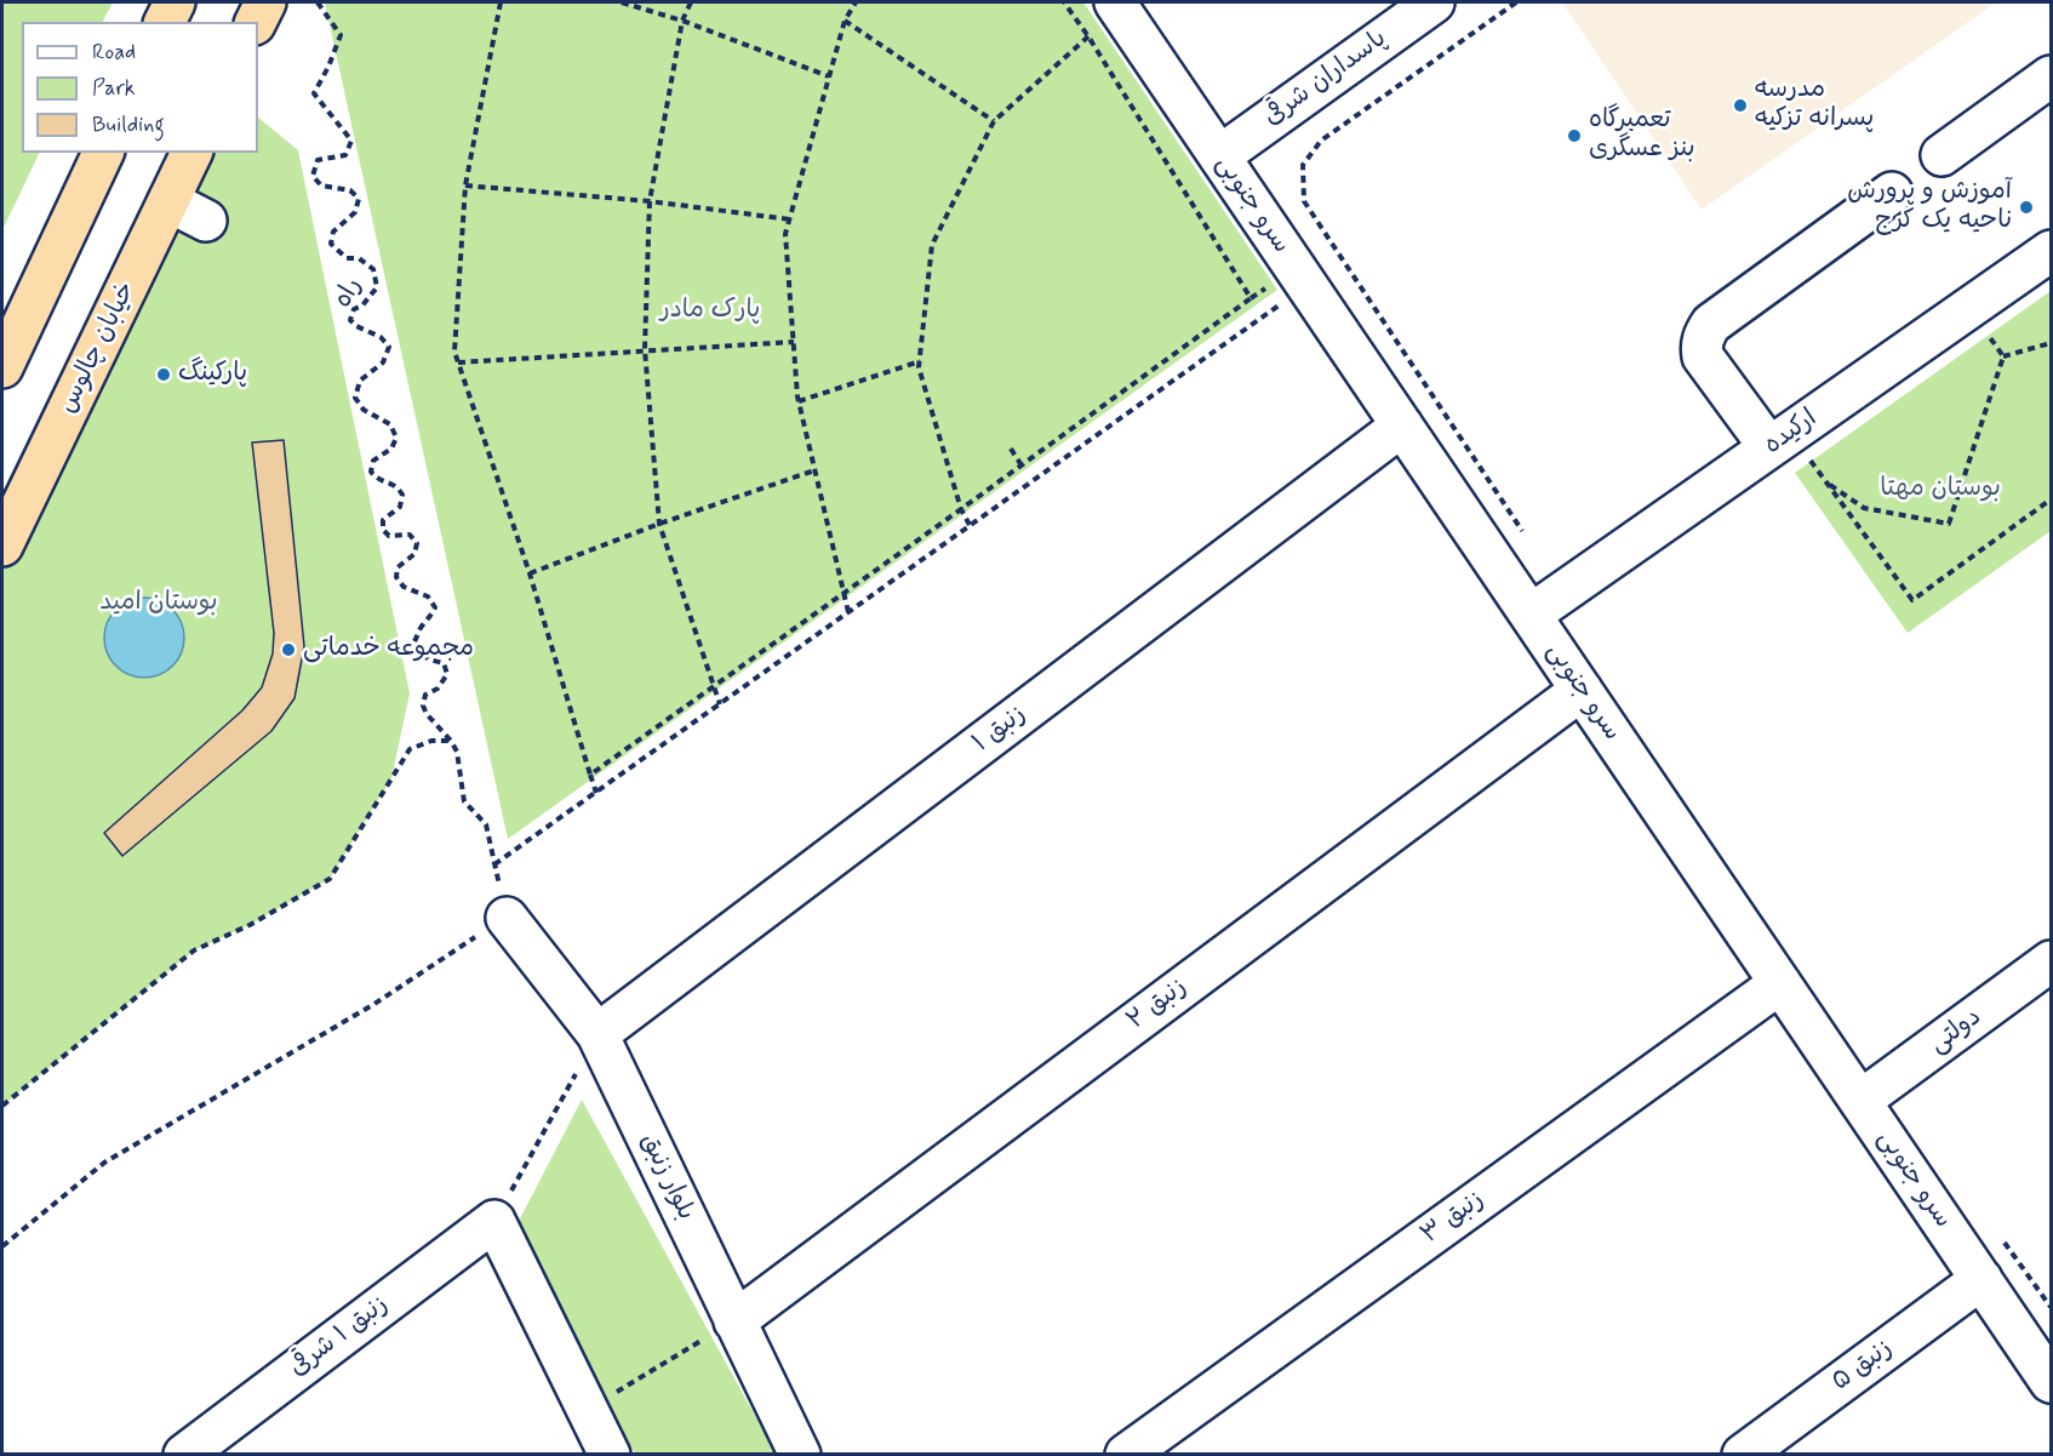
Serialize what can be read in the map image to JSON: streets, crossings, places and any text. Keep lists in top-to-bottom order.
{
  "streets": {
    "highway": ["خیابان چالوس"],
    "street": [
      "پاسداران شرقی",
      "سرو جنوبی",
      "ارکیده",
      "زنبق ۱",
      "زنبق ۲",
      "دولتی",
      "بلوار زنبق",
      "زنبق ۳",
      "زنبق ۱ شرقی",
      "زنبق ۵"
    ],
    "path": ["راه"]
  },
  "crossings": [
    ["پاسداران شرقی", "سرو جنوبی"],
    ["سرو جنوبی", "ارکیده"],
    ["سرو جنوبی", "زنبق ۱"],
    ["سرو جنوبی", "زنبق ۲"],
    ["سرو جنوبی", "دولتی"],
    ["سرو جنوبی", "زنبق ۳"],
    ["سرو جنوبی", "زنبق ۵"],
    ["زنبق ۱", "بلوار زنبق"],
    ["زنبق ۲", "بلوار زنبق"]
  ],
  "parks": ["پارک مادر", "بوستان مهتا", "بوستان امید"],
  "places": [
    "مدرسه پسرانه تزکیه",
    "تعمیرگاه بنز عسگری",
    "آموزش و پرورش ناحیه یک کرج",
    "پارکینگ",
    "مجموعه خدماتی"
  ],
  "legend": ["Road", "Park", "Building"]
}
